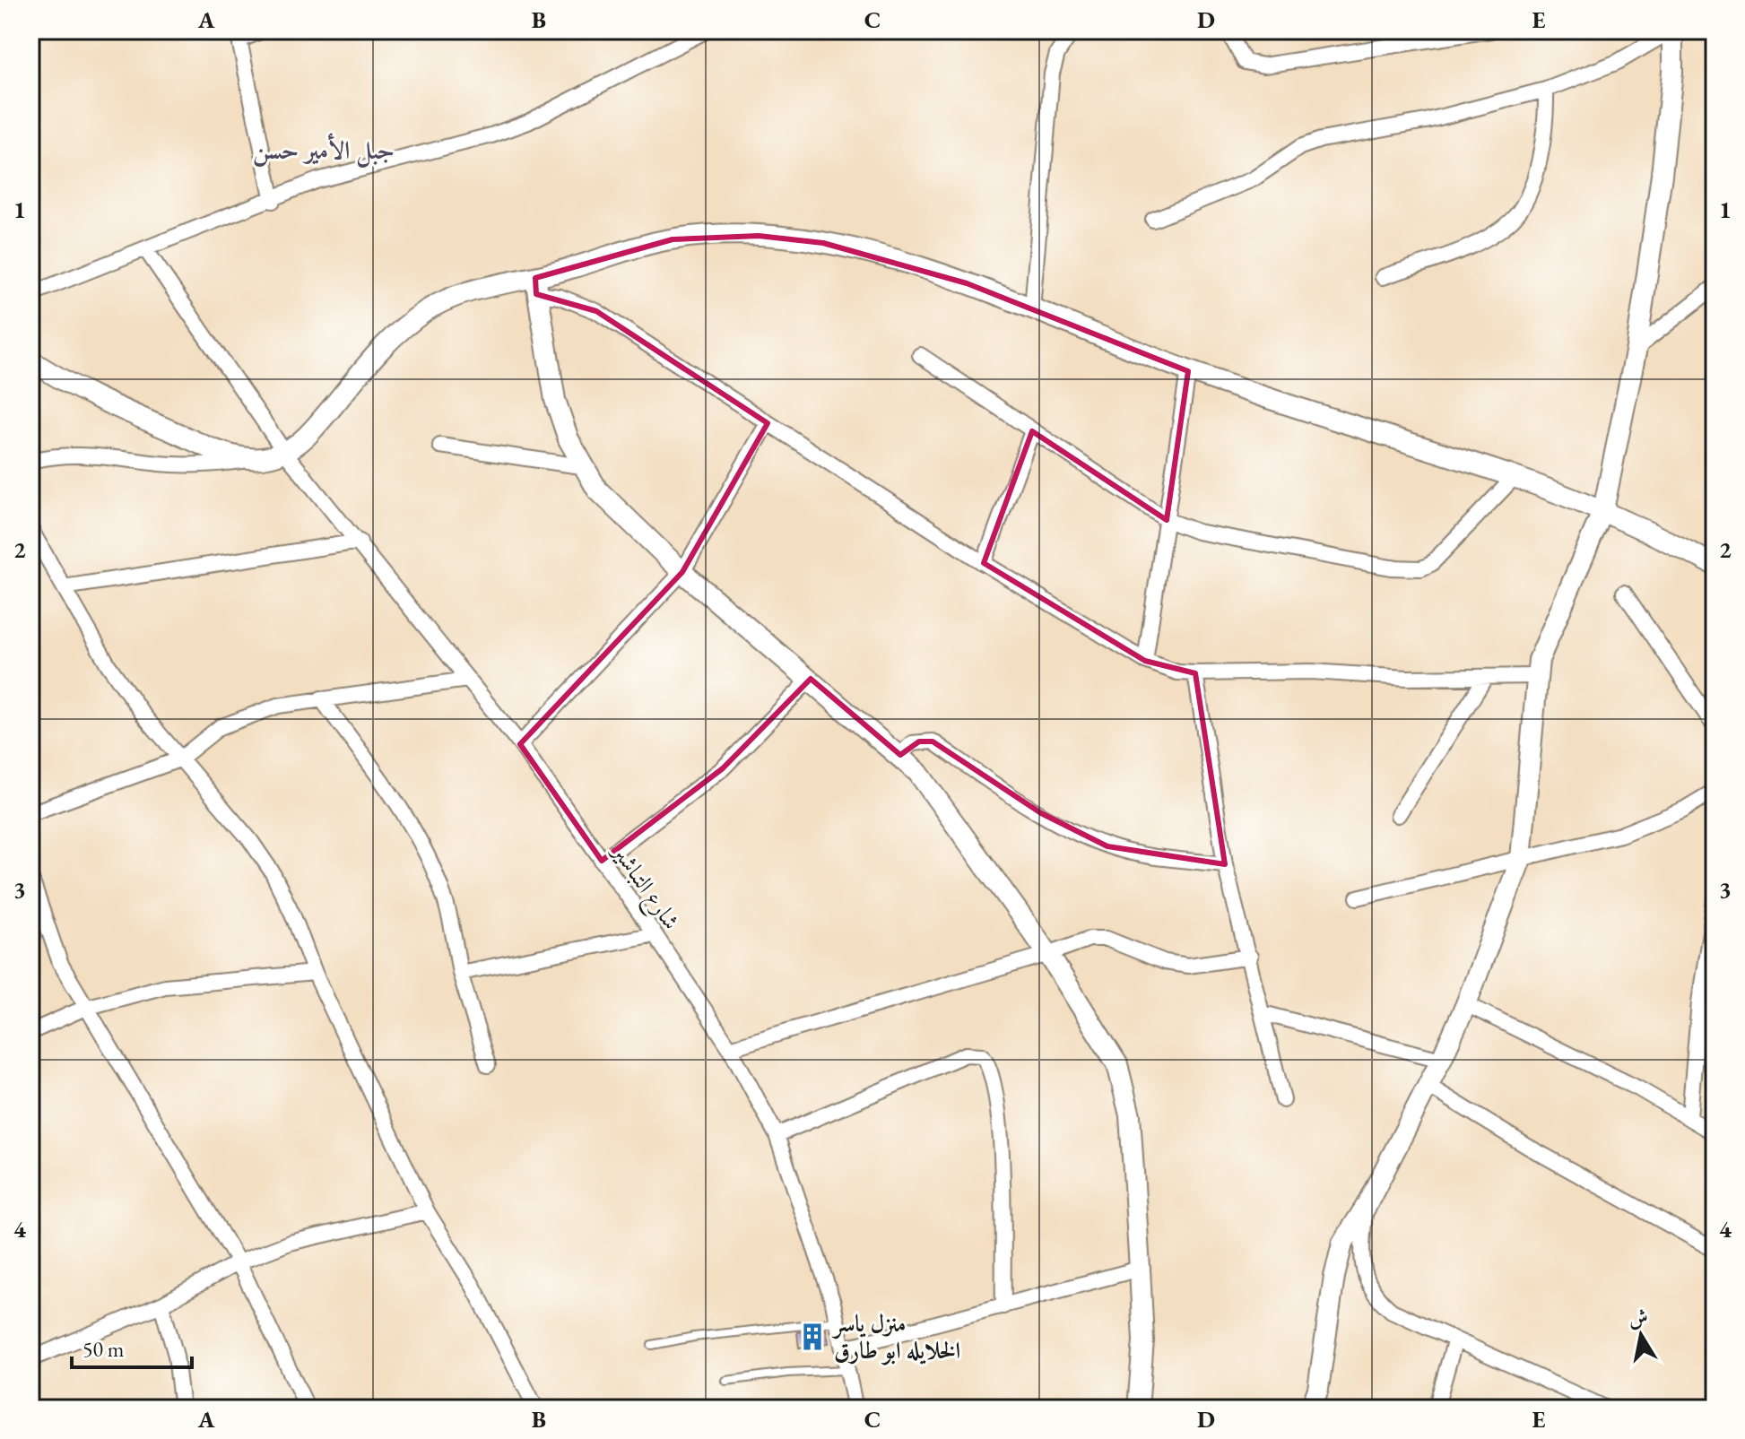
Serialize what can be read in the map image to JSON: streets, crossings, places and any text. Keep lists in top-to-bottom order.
{
  "streets": {
    "street": ["شارع التباشير"]
  },
  "districts": ["جبل الأمير حسن"],
  "places": {
    "building": ["منزل ياسر الخلايله ابو طارق"]
  },
  "scale_bar": "50 m",
  "north": "top",
  "grid": {
    "columns": [
      "A",
      "B",
      "C",
      "D",
      "E"
    ],
    "rows": [
      "1",
      "2",
      "3",
      "4"
    ]
  }
}
